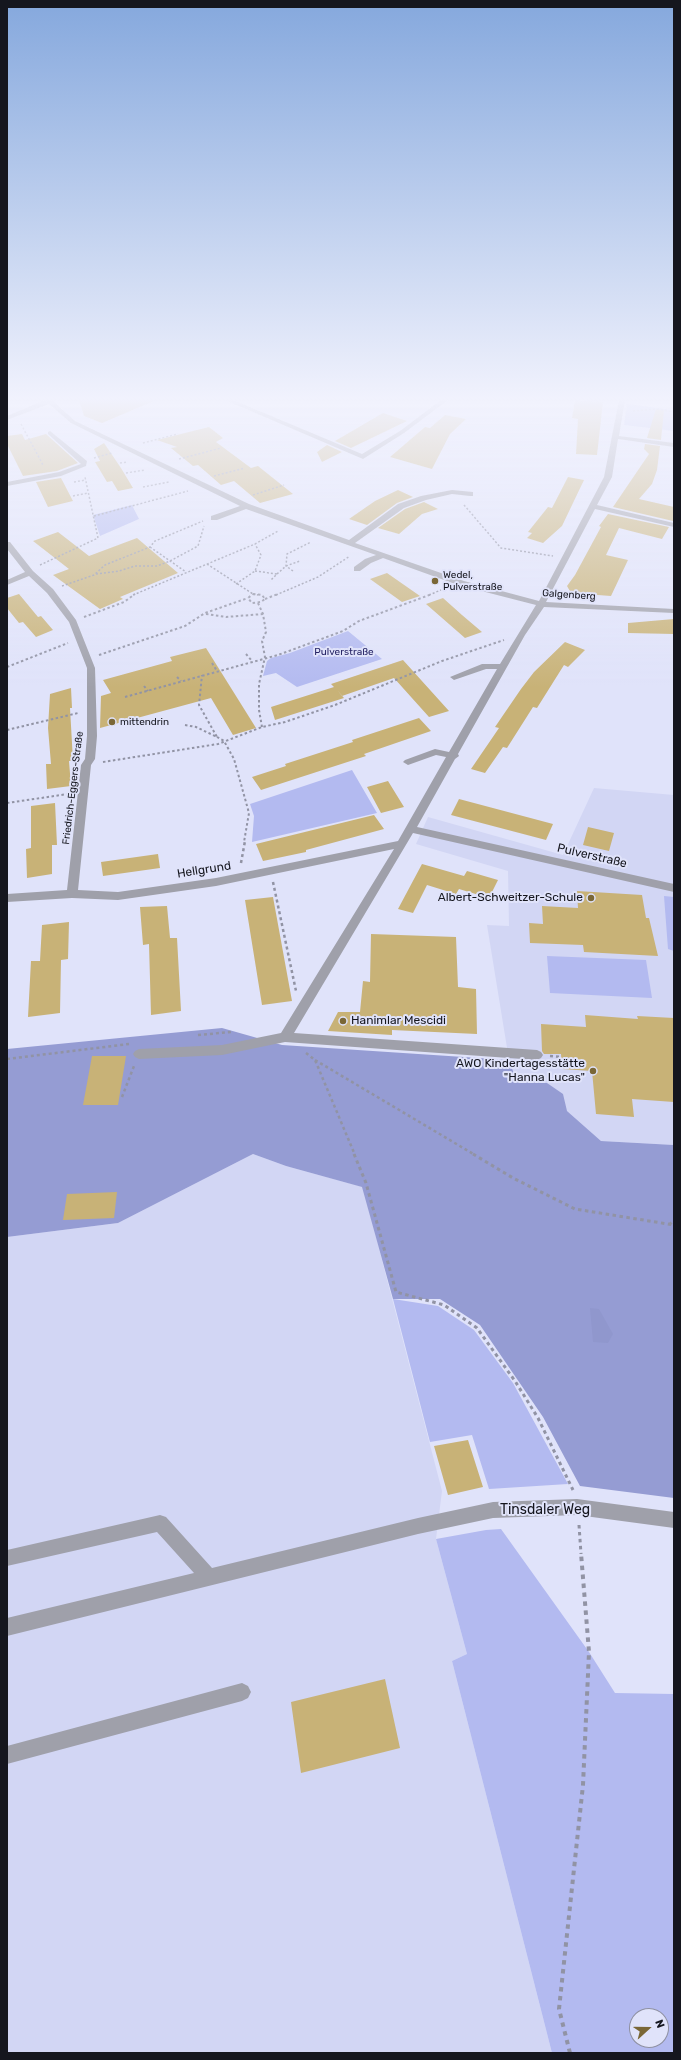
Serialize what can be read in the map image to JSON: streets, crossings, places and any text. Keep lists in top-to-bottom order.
{
  "streets": {
    "street": [
      "Galgenberg",
      "Friedrich-Eggers-Straße",
      "Pulverstraße",
      "Hellgrund",
      "Tinsdaler Weg"
    ]
  },
  "crossings": [
    ["Friedrich-Eggers-Straße", "Hellgrund"]
  ],
  "parks": ["Pulverstraße"],
  "places": [
    "Wedel, Pulverstraße",
    "mittendrin",
    "Albert-Schweitzer-Schule",
    "Hanimlar Mescidi",
    "AWO Kindertagesstätte \"Hanna Lucas\""
  ],
  "north": "right"
}
